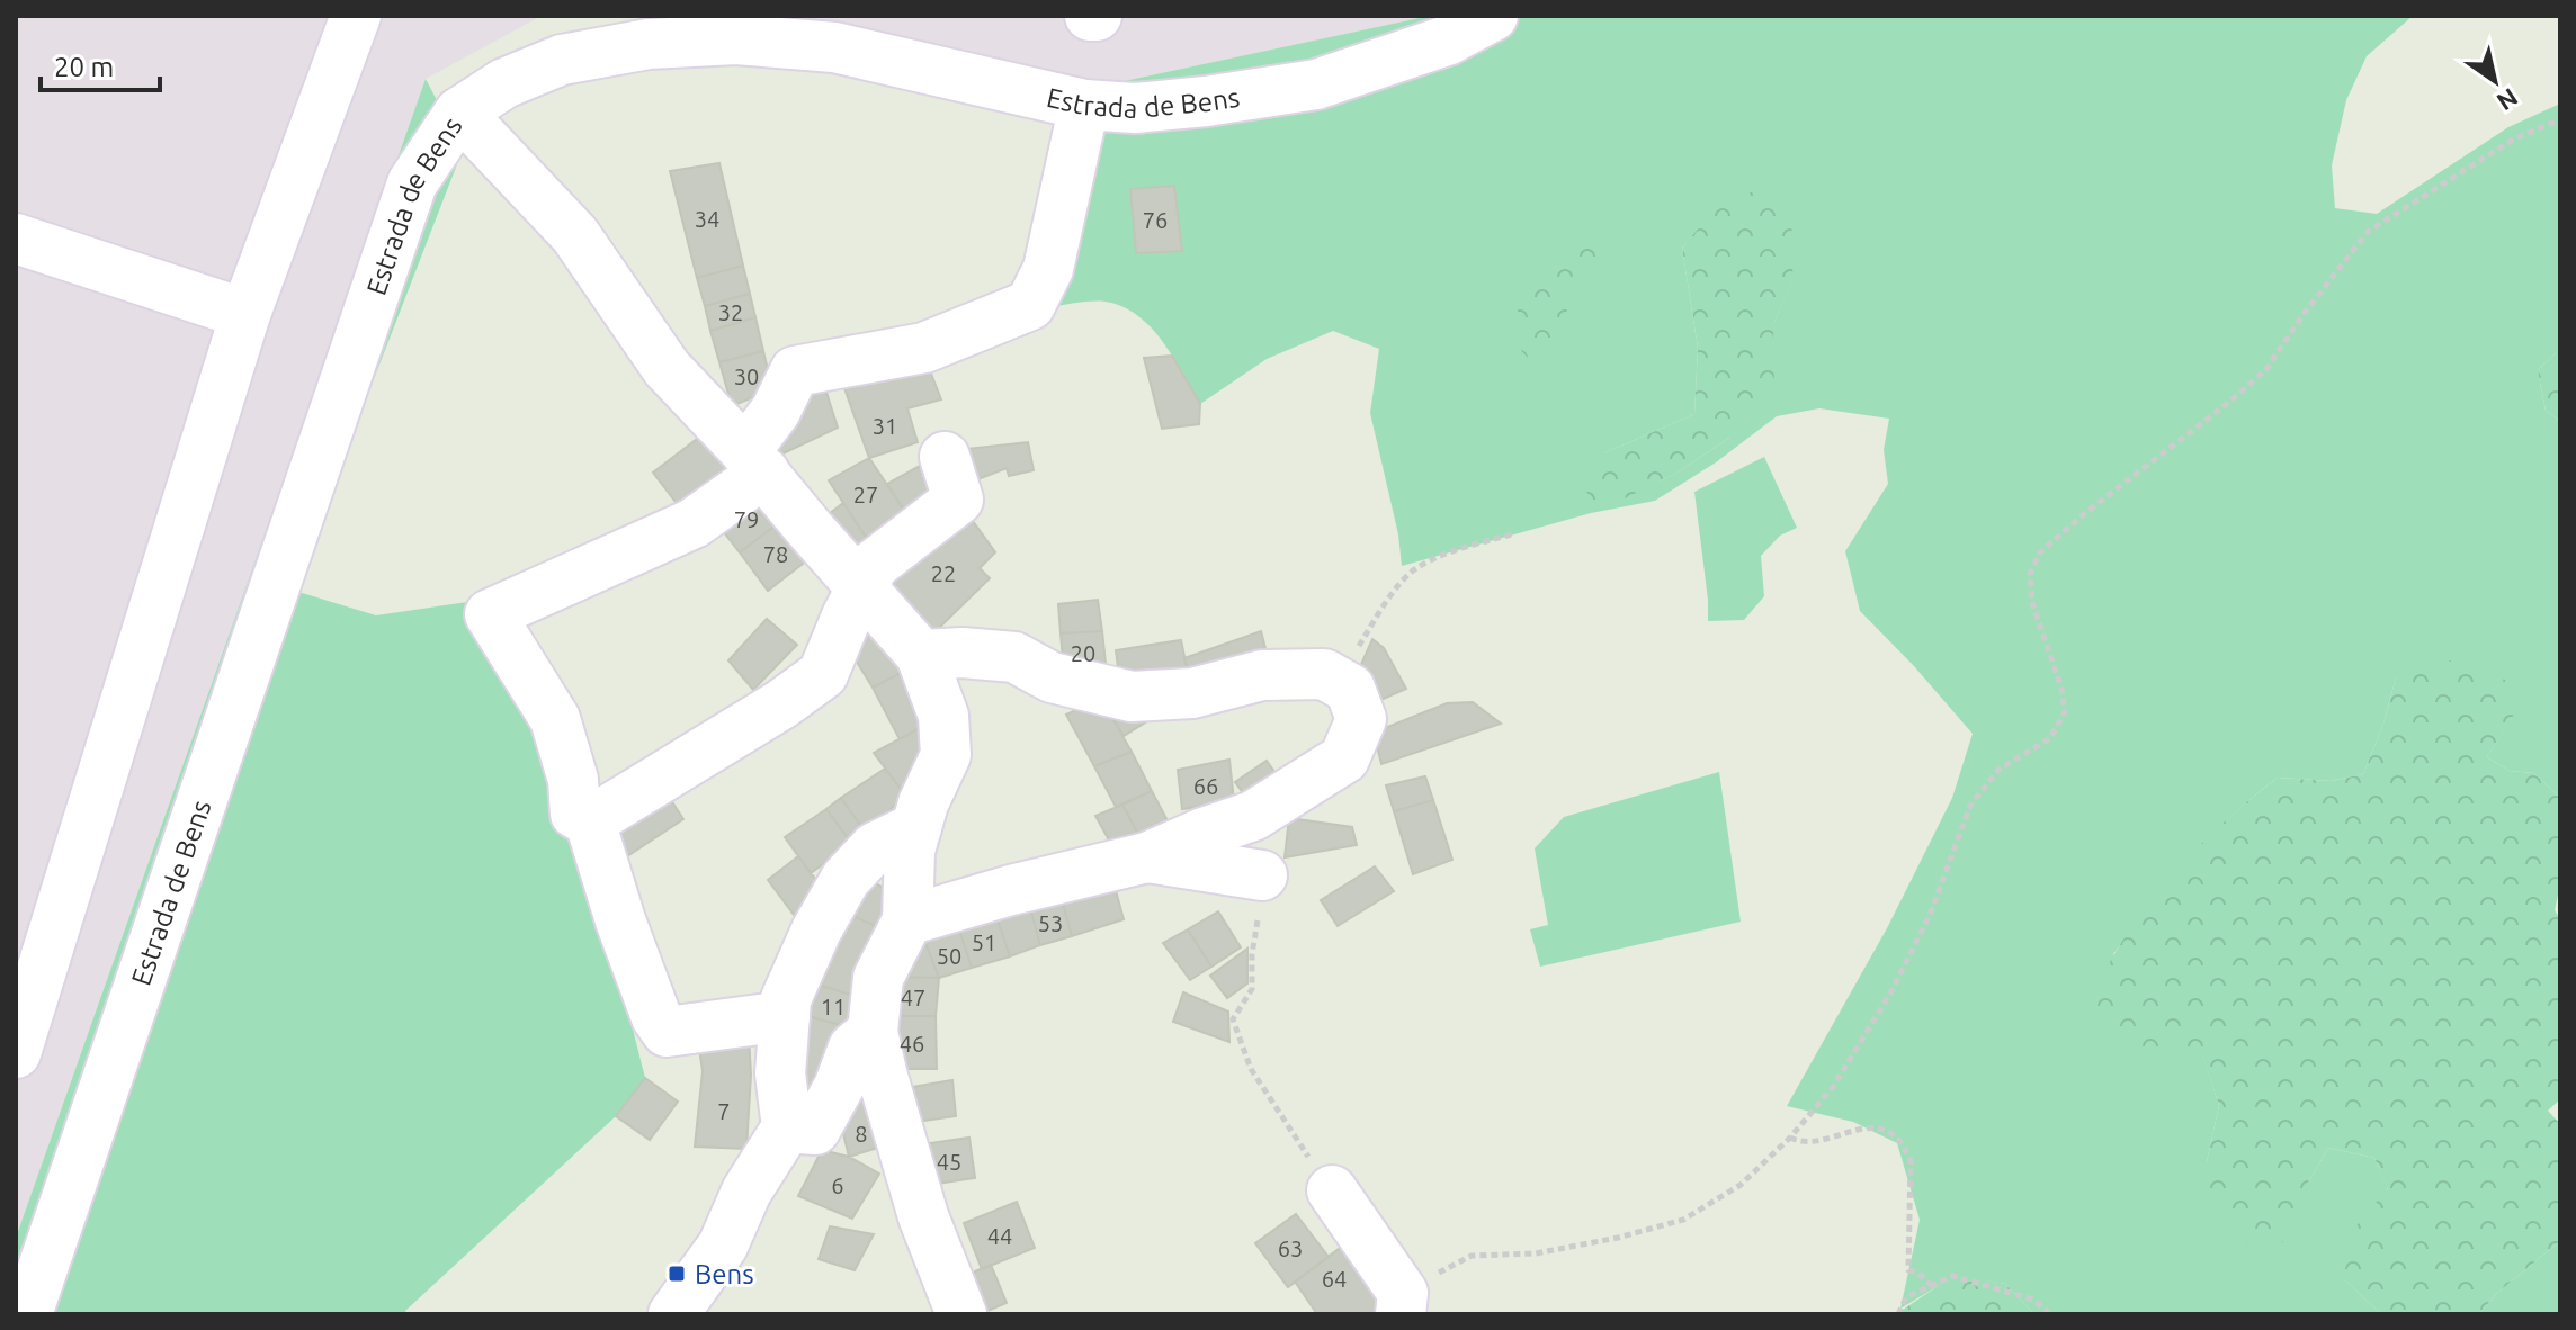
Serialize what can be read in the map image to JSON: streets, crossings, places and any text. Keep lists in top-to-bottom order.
{
  "streets": {
    "street": ["Estrada de Bens"]
  },
  "places": {
    "transit": ["Bens"]
  },
  "house_numbers": [
    "34",
    "76",
    "32",
    "30",
    "31",
    "27",
    "79",
    "78",
    "22",
    "20",
    "66",
    "53",
    "51",
    "50",
    "47",
    "11",
    "46",
    "7",
    "8",
    "45",
    "6",
    "44",
    "63",
    "64"
  ],
  "scale_bar": "20 m",
  "north": "bottom right"
}
